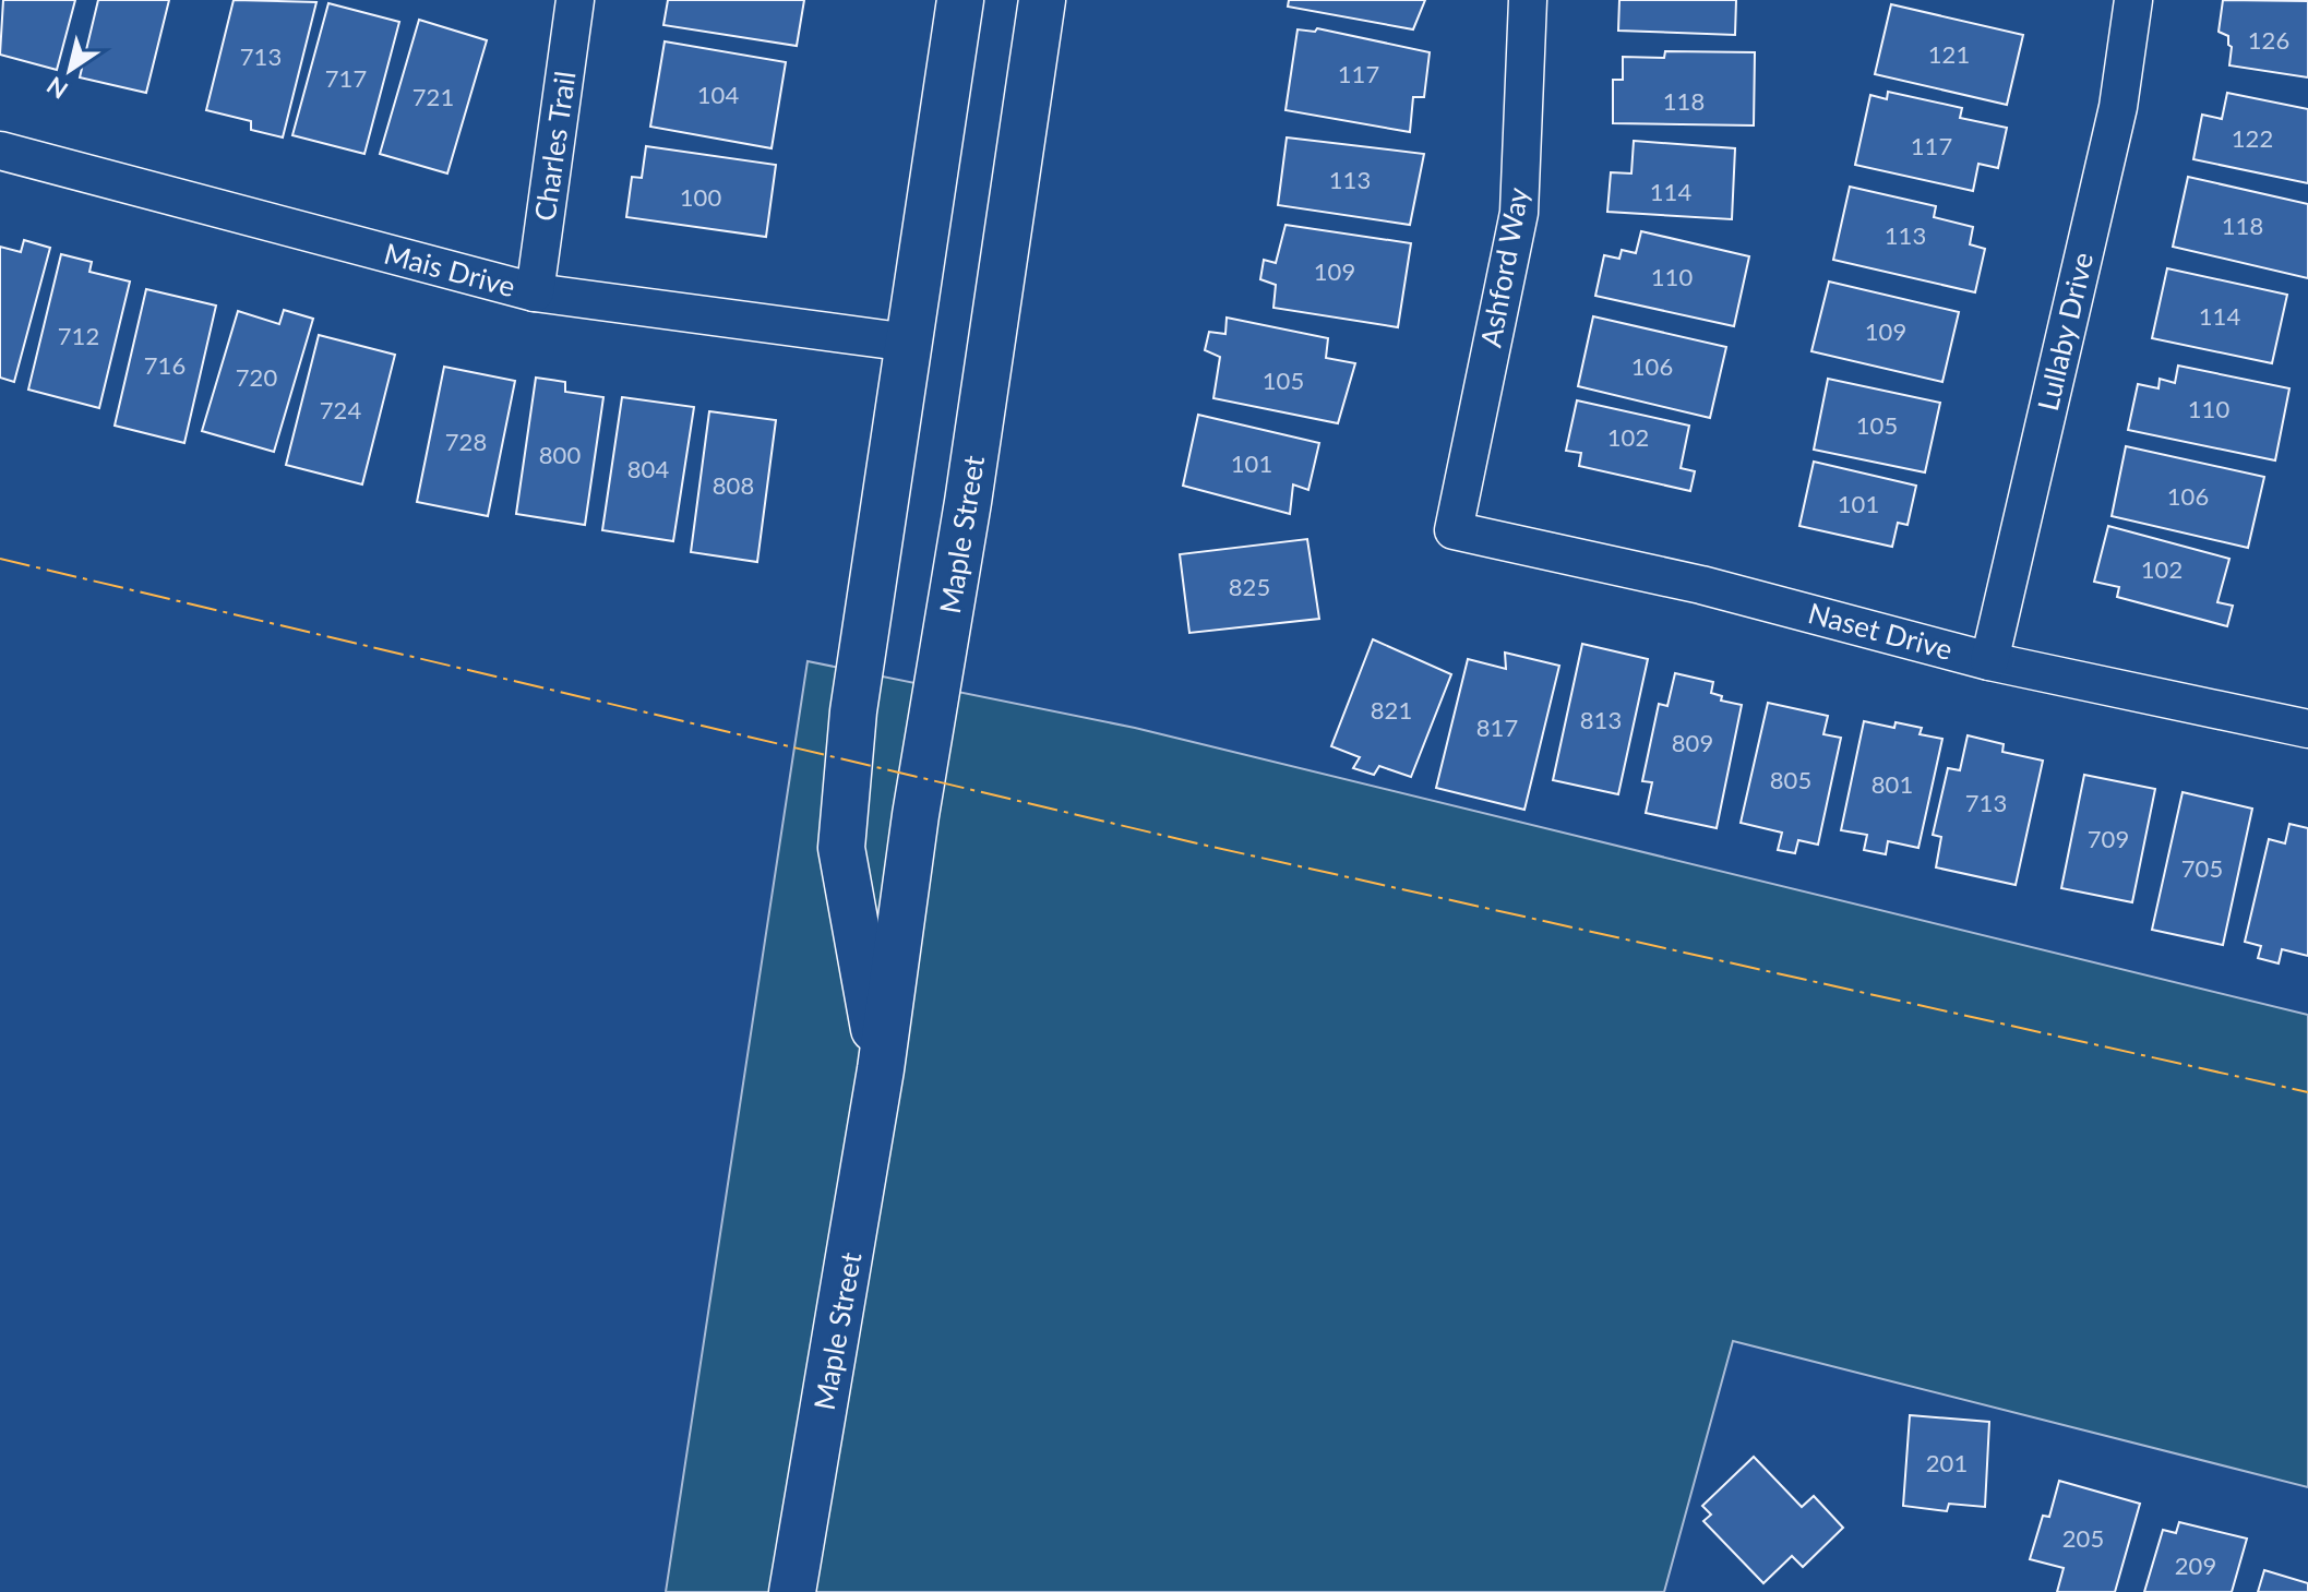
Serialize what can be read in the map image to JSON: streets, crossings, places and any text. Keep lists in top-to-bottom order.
{
  "streets": {
    "street": [
      "Charles Trail",
      "Ashford Way",
      "Mais Drive",
      "Lullaby Drive",
      "Maple Street",
      "Naset Drive"
    ]
  },
  "crossings": [
    ["Charles Trail", "Mais Drive"],
    ["Ashford Way", "Naset Drive"],
    ["Mais Drive", "Maple Street"],
    ["Lullaby Drive", "Naset Drive"]
  ],
  "house_numbers": [
    "126",
    "121",
    "713",
    "117",
    "717",
    "104",
    "721",
    "118",
    "122",
    "117",
    "113",
    "114",
    "100",
    "118",
    "113",
    "109",
    "110",
    "114",
    "109",
    "712",
    "716",
    "106",
    "720",
    "105",
    "110",
    "724",
    "105",
    "102",
    "728",
    "800",
    "101",
    "804",
    "808",
    "106",
    "101",
    "102",
    "825",
    "821",
    "813",
    "817",
    "809",
    "805",
    "801",
    "713",
    "709",
    "705",
    "201",
    "205",
    "209"
  ],
  "north": "bottom left"
}
